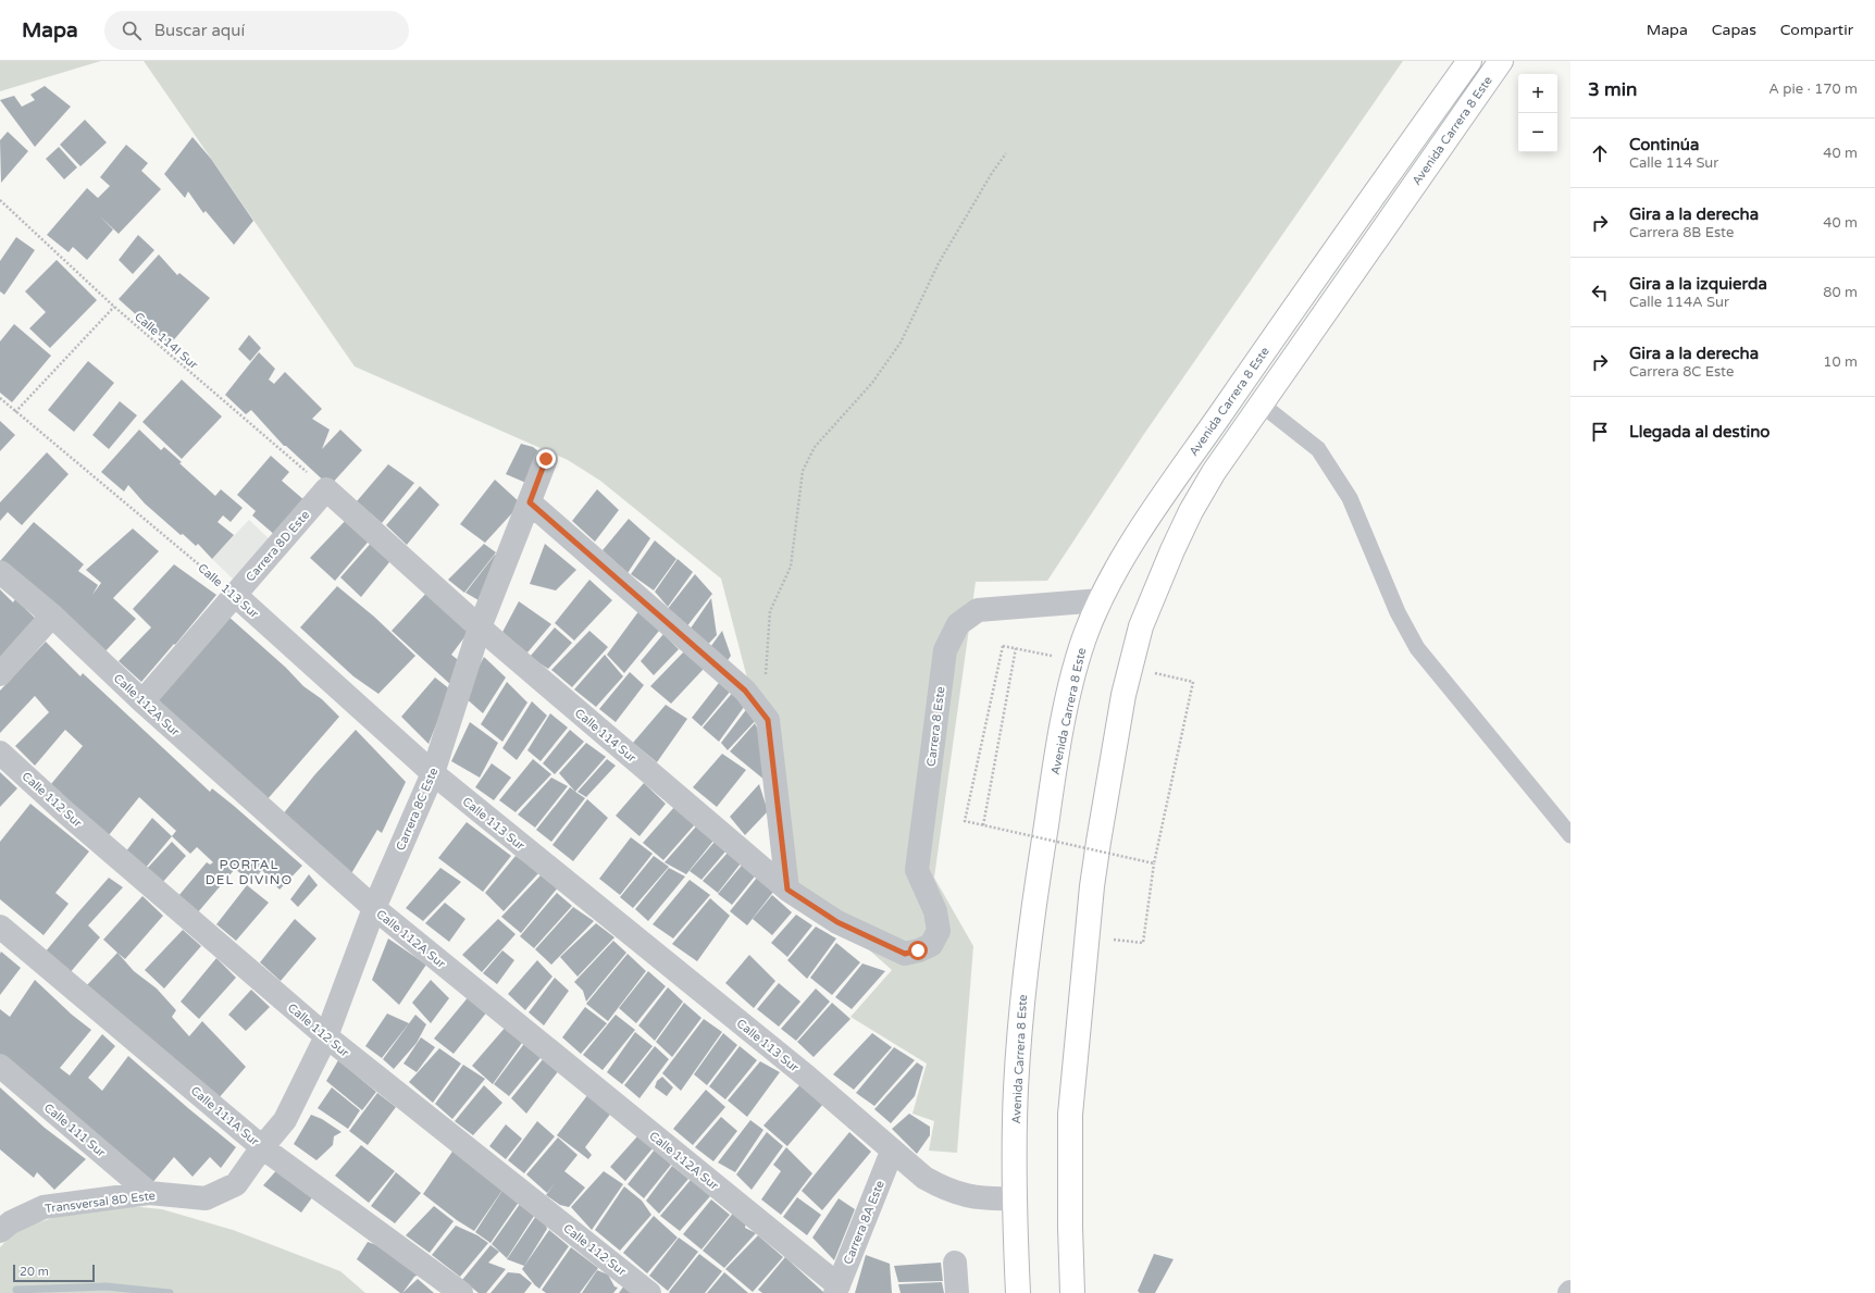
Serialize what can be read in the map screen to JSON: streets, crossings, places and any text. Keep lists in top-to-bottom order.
{
  "streets": {
    "highway": ["Avenida Carrera 8 Este"],
    "street": [
      "Carrera 8D Este",
      "Calle 113 Sur",
      "Calle 112A Sur",
      "Carrera 8 Este",
      "Calle 114 Sur",
      "Calle 112 Sur",
      "Carrera 8C Este",
      "Calle 111A Sur",
      "Calle 111 Sur",
      "Transversal 8D Este",
      "Carrera 8A Este"
    ],
    "path": ["Calle 114I Sur"]
  },
  "crossings": [
    ["Avenida Carrera 8 Este", "Calle 113 Sur"],
    ["Avenida Carrera 8 Este", "Carrera 8 Este"],
    ["Calle 114I Sur", "Carrera 8D Este"],
    ["Calle 114I Sur", "Calle 114 Sur"],
    ["Carrera 8D Este", "Calle 113 Sur"],
    ["Carrera 8D Este", "Calle 112A Sur"],
    ["Carrera 8D Este", "Calle 114 Sur"],
    ["Calle 113 Sur", "Carrera 8C Este"],
    ["Calle 113 Sur", "Carrera 8A Este"],
    ["Calle 112A Sur", "Carrera 8C Este"],
    ["Calle 112A Sur", "Carrera 8A Este"],
    ["Carrera 8 Este", "Calle 114 Sur"],
    ["Calle 114 Sur", "Carrera 8C Este"],
    ["Calle 112 Sur", "Carrera 8C Este"],
    ["Carrera 8C Este", "Calle 111A Sur"],
    ["Carrera 8C Este", "Transversal 8D Este"],
    ["Calle 111A Sur", "Transversal 8D Este"],
    ["Calle 111 Sur", "Transversal 8D Este"]
  ],
  "districts": ["PORTAL DEL DIVINO"],
  "scale_bar": "20 m",
  "page": {
    "header": "Mapa",
    "search": "Buscar aquí",
    "nav": ["Mapa", "Capas", "Compartir"],
    "heading": ["3 min", "A pie · 170 m"],
    "map_buttons": ["+", "−"],
    "list": [
      ["Continúa", "Calle 114 Sur", "40 m"],
      ["Gira a la derecha", "Carrera 8B Este", "40 m"],
      ["Gira a la izquierda", "Calle 114A Sur", "80 m"],
      ["Gira a la derecha", "Carrera 8C Este", "10 m"],
      "Llegada al destino"
    ],
    "scale": "20 m"
  }
}
